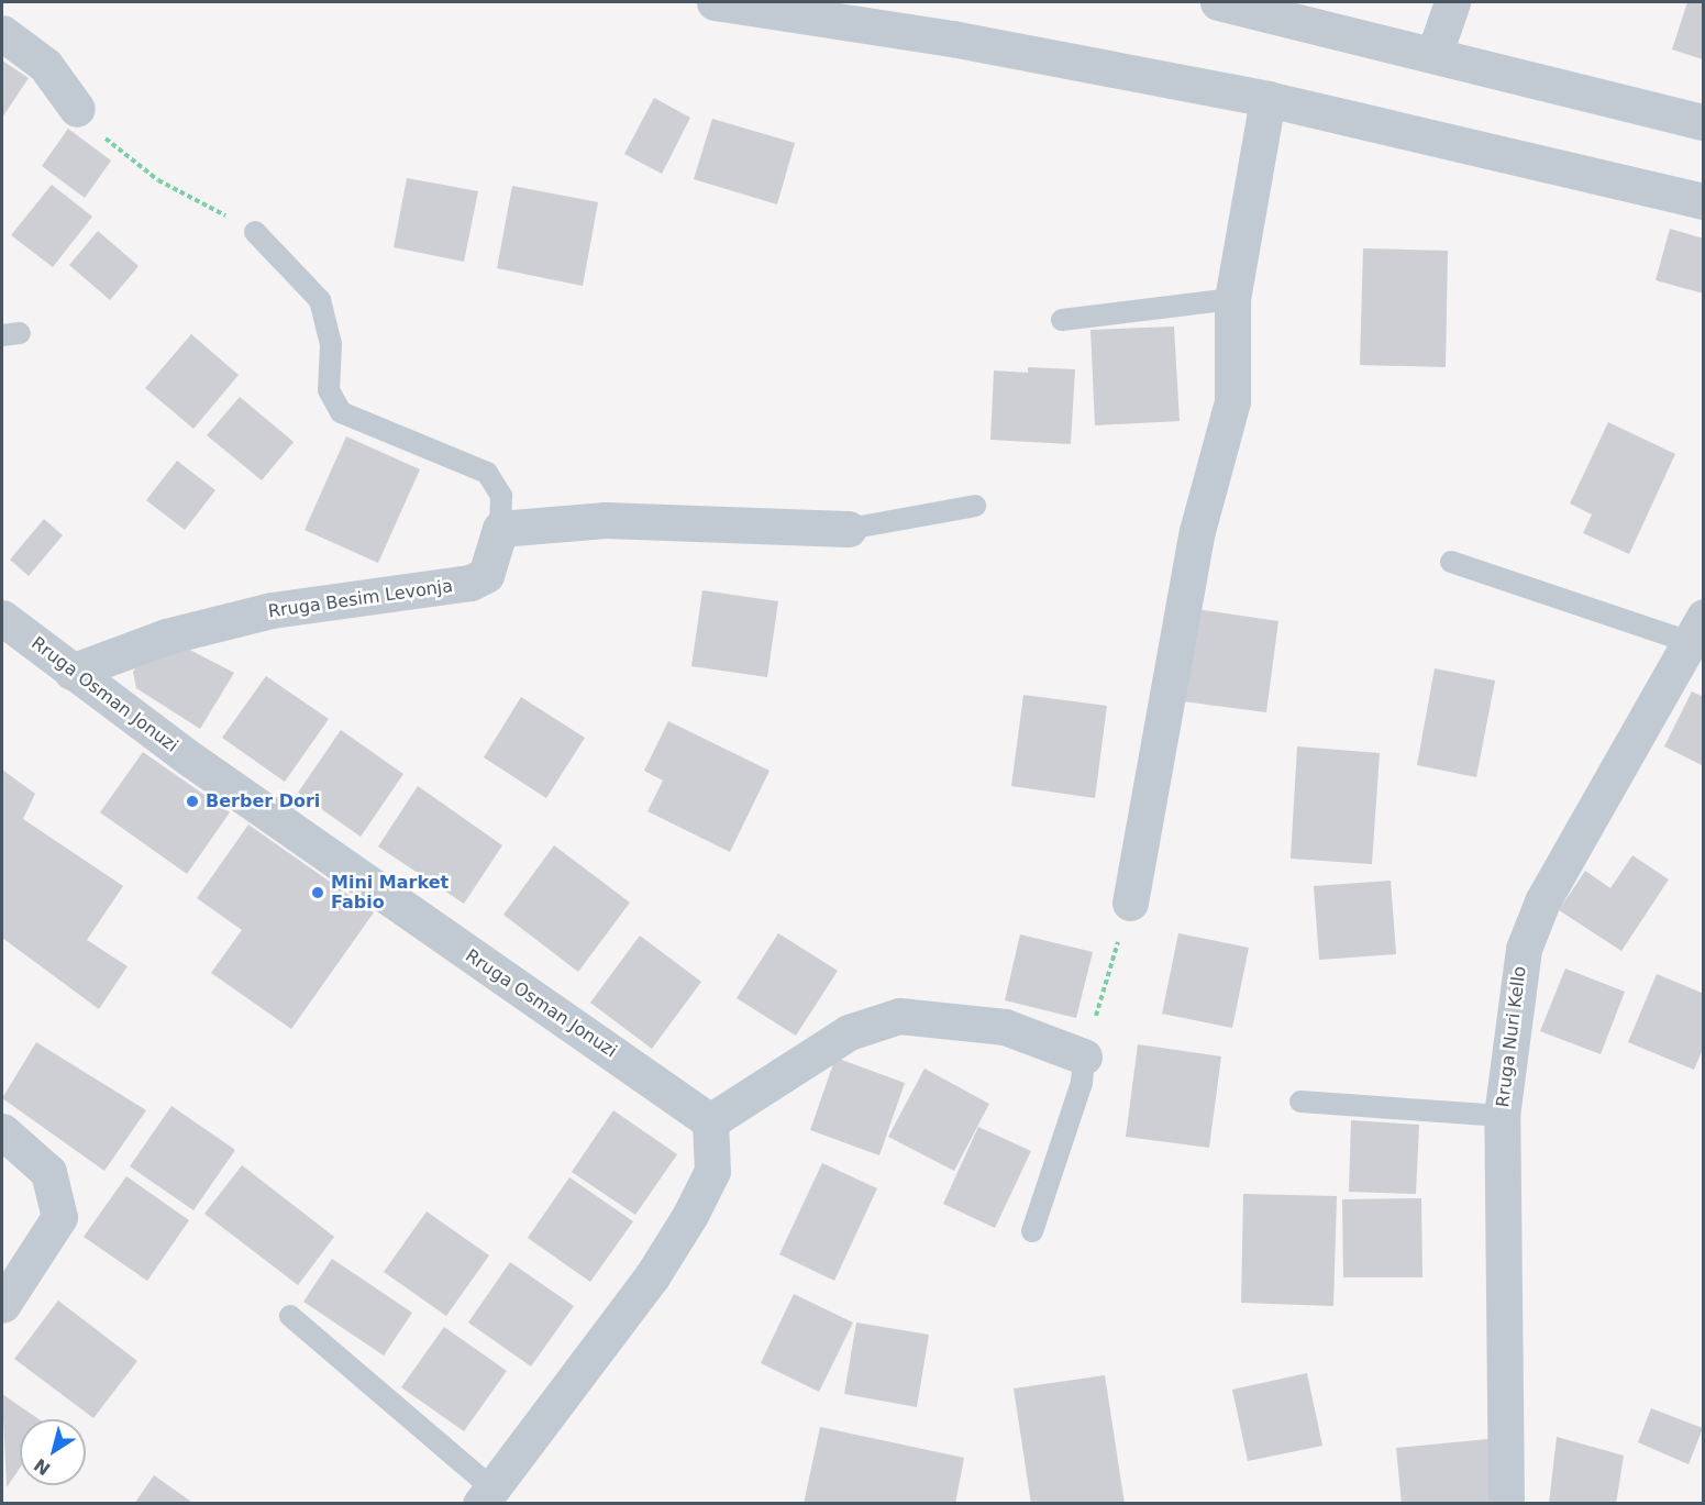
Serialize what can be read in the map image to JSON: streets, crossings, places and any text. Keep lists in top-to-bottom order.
{
  "streets": {
    "street": ["Rruga Besim Levonja", "Rruga Osman Jonuzi", "Rruga Nuri Kello"]
  },
  "crossings": [
    ["Rruga Besim Levonja", "Rruga Osman Jonuzi"]
  ],
  "places": ["Berber Dori", "Mini Market Fabio"],
  "north": "bottom left"
}
